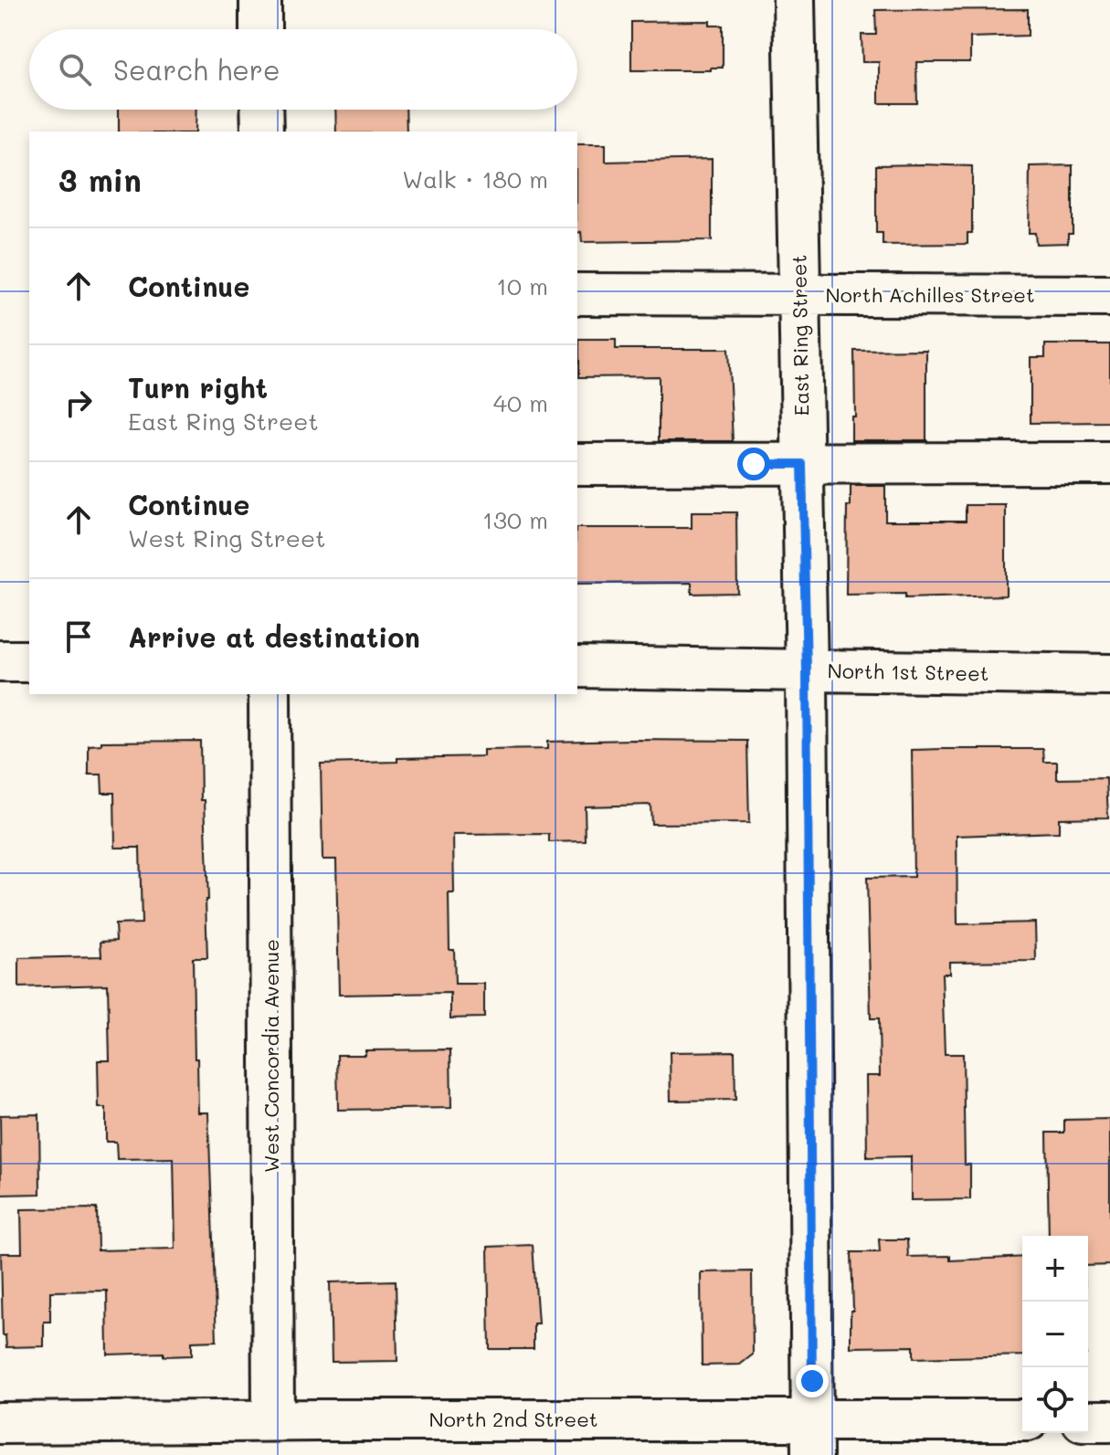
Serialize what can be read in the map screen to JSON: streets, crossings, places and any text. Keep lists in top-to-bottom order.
{
  "streets": {
    "street": [
      "North Achilles Street",
      "East Ring Street",
      "North 1st Street",
      "West Concordia Avenue",
      "North 2nd Street"
    ]
  },
  "crossings": [
    ["North Achilles Street", "East Ring Street"],
    ["East Ring Street", "North 1st Street"],
    ["East Ring Street", "North 2nd Street"],
    ["West Concordia Avenue", "North 2nd Street"]
  ],
  "page": {
    "search": "Search here",
    "heading": ["3 min", "Walk · 180 m"],
    "list": [
      ["Continue", "10 m"],
      ["Turn right", "East Ring Street", "40 m"],
      ["Continue", "West Ring Street", "130 m"],
      "Arrive at destination"
    ],
    "map_buttons": ["+", "−"]
  }
}
